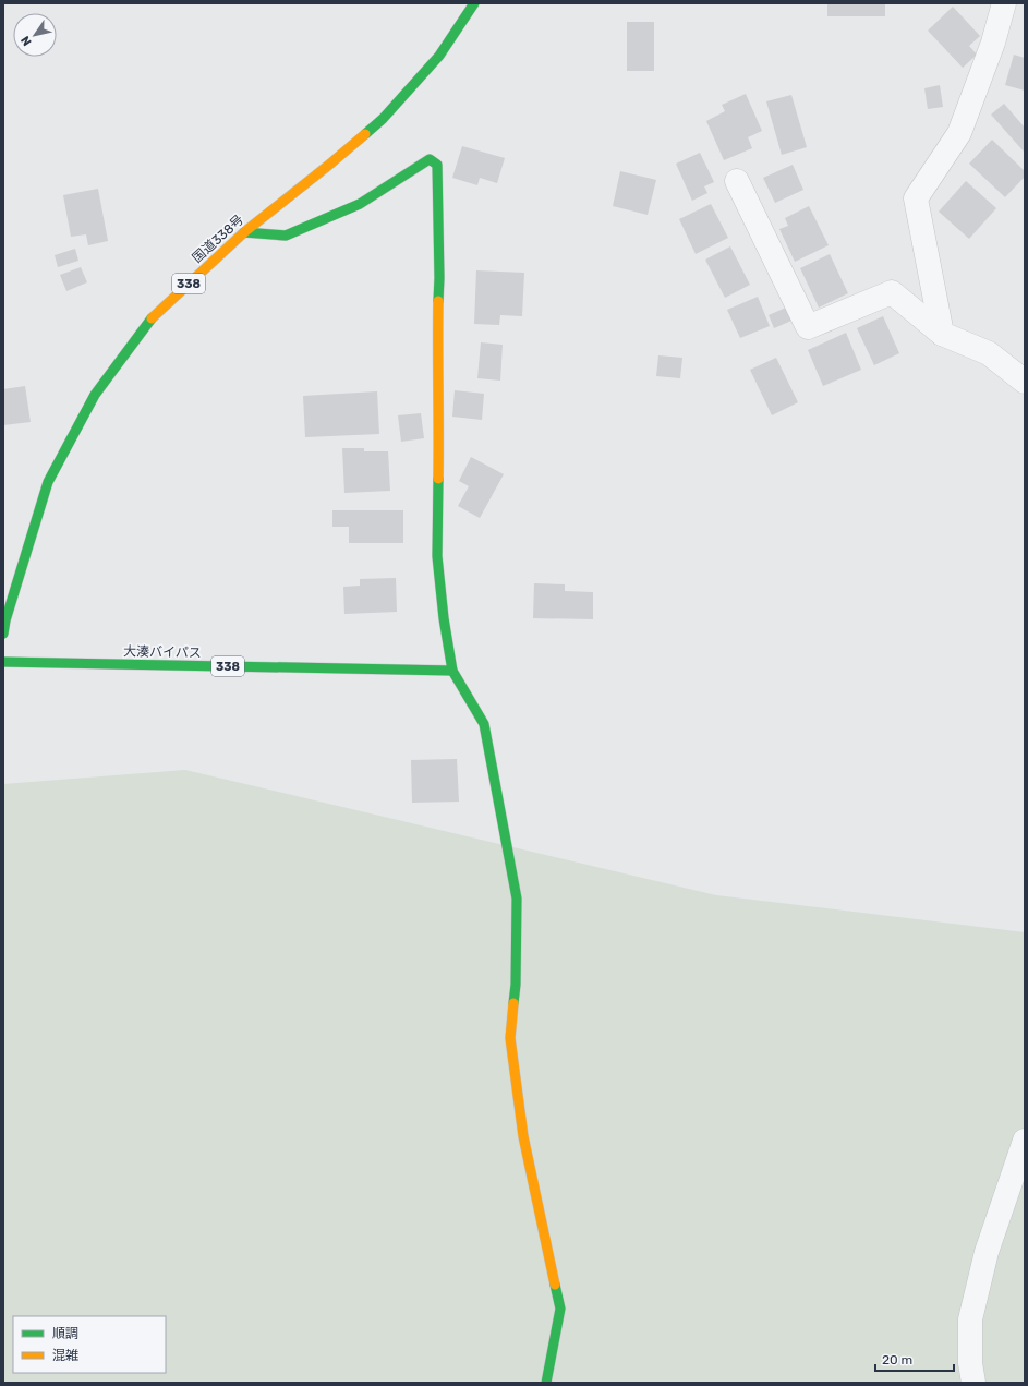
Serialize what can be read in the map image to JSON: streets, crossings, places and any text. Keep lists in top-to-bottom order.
{
  "streets": {
    "main road": ["国道338号", "338", "大湊バイパス"]
  },
  "legend": ["順調", "混雑"],
  "scale_bar": "20 m",
  "north": "bottom left"
}
